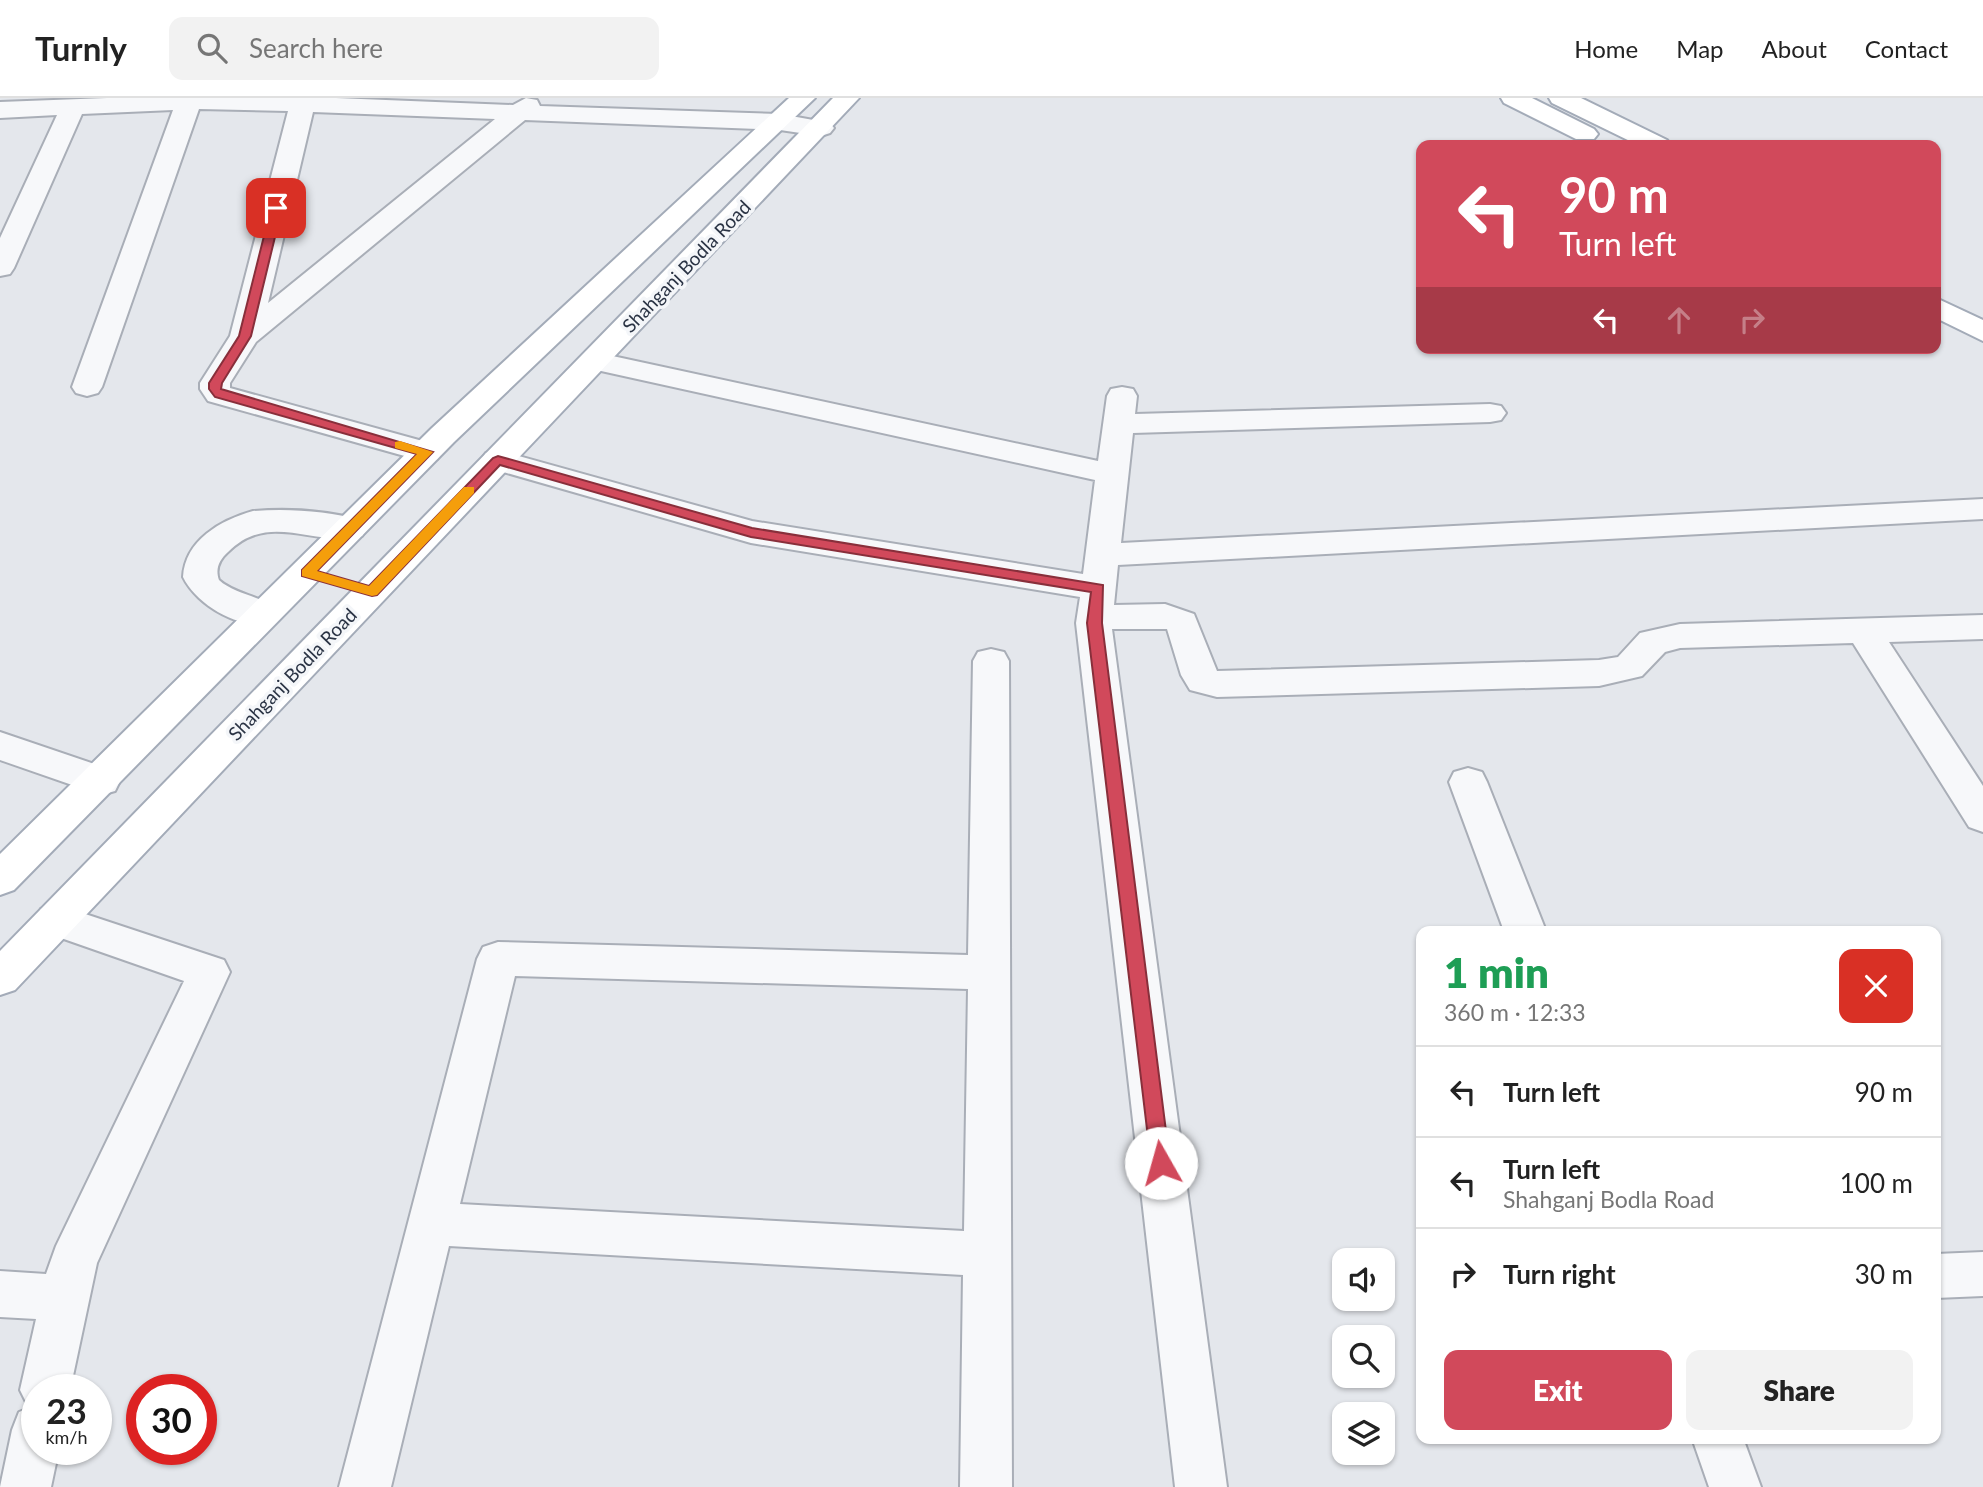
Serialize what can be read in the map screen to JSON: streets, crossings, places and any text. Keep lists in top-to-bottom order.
{
  "streets": {
    "main road": ["Shahganj Bodla Road"]
  },
  "page": {
    "header": "Turnly",
    "search": "Search here",
    "nav": [
      "Home",
      "Map",
      "About",
      "Contact"
    ],
    "turn": ["90 m", "Turn left"],
    "heading": ["1 min", "360 m · 12:33"],
    "list": [
      {
        "name": "Turn left",
        "value": "90 m"
      },
      {
        "name": "Turn left",
        "note": "Shahganj Bodla Road",
        "value": "100 m"
      },
      {
        "name": "Turn right",
        "value": "30 m"
      }
    ],
    "buttons": ["Exit", "Share"],
    "speed": "23 km/h",
    "limit": "30"
  }
}
